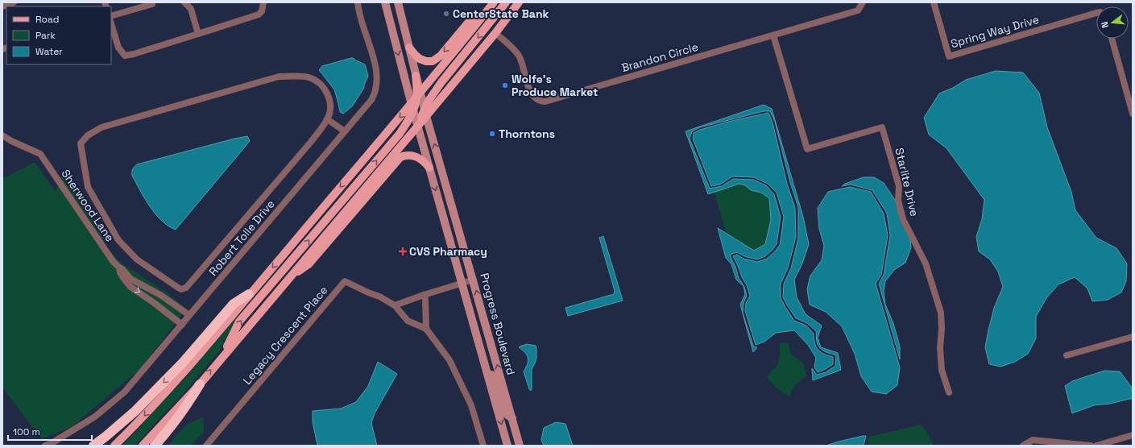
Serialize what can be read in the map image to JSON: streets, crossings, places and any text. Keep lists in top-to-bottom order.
{
  "streets": {
    "main road": ["Progress Boulevard"],
    "street": [
      "Spring Way Drive",
      "Brandon Circle",
      "Starlite Drive",
      "Sherwood Lane",
      "Robert Tolle Drive",
      "Legacy Crescent Place"
    ]
  },
  "crossings": [
    ["Brandon Circle", "Starlite Drive"],
    ["Sherwood Lane", "Robert Tolle Drive"]
  ],
  "places": {
    "other": ["CenterState Bank", "Wolfe's Produce Market", "Thorntons"],
    "health": ["CVS Pharmacy"]
  },
  "legend": ["Road", "Park", "Water"],
  "scale_bar": "100 m",
  "north": "left"
}
